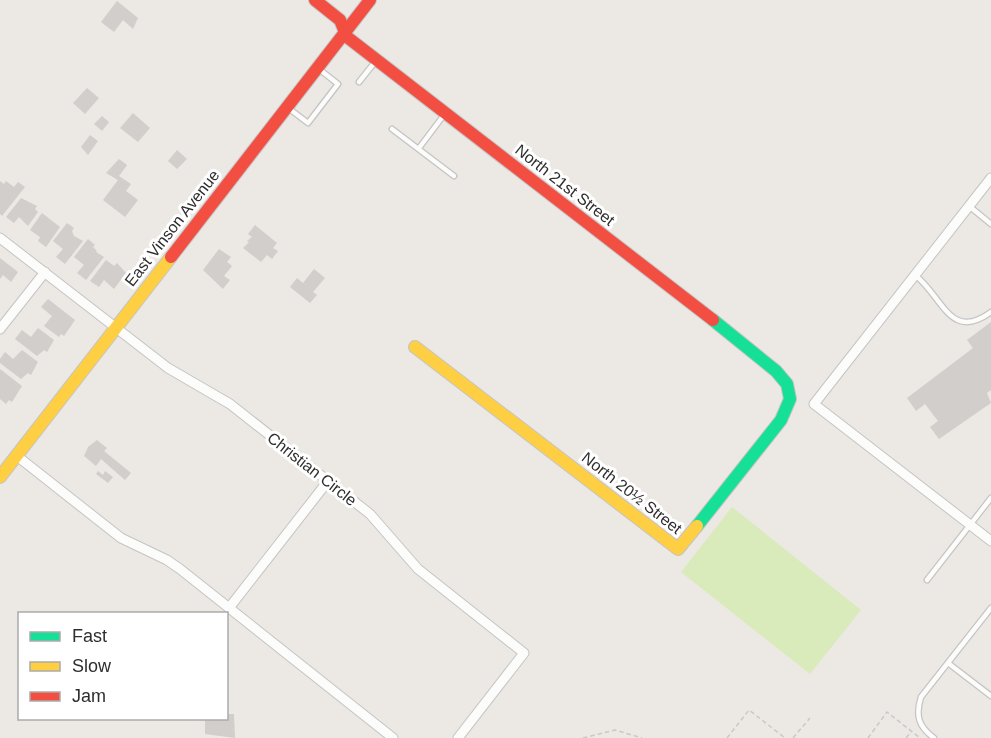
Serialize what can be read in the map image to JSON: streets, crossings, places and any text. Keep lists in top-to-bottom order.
{
  "streets": {
    "street": [
      "North 21st Street",
      "East Vinson Avenue",
      "Christian Circle",
      "North 20½ Street"
    ]
  },
  "crossings": [
    ["North 21st Street", "East Vinson Avenue"],
    ["North 21st Street", "North 20½ Street"],
    ["East Vinson Avenue", "Christian Circle"]
  ],
  "legend": ["Fast", "Slow", "Jam"]
}
